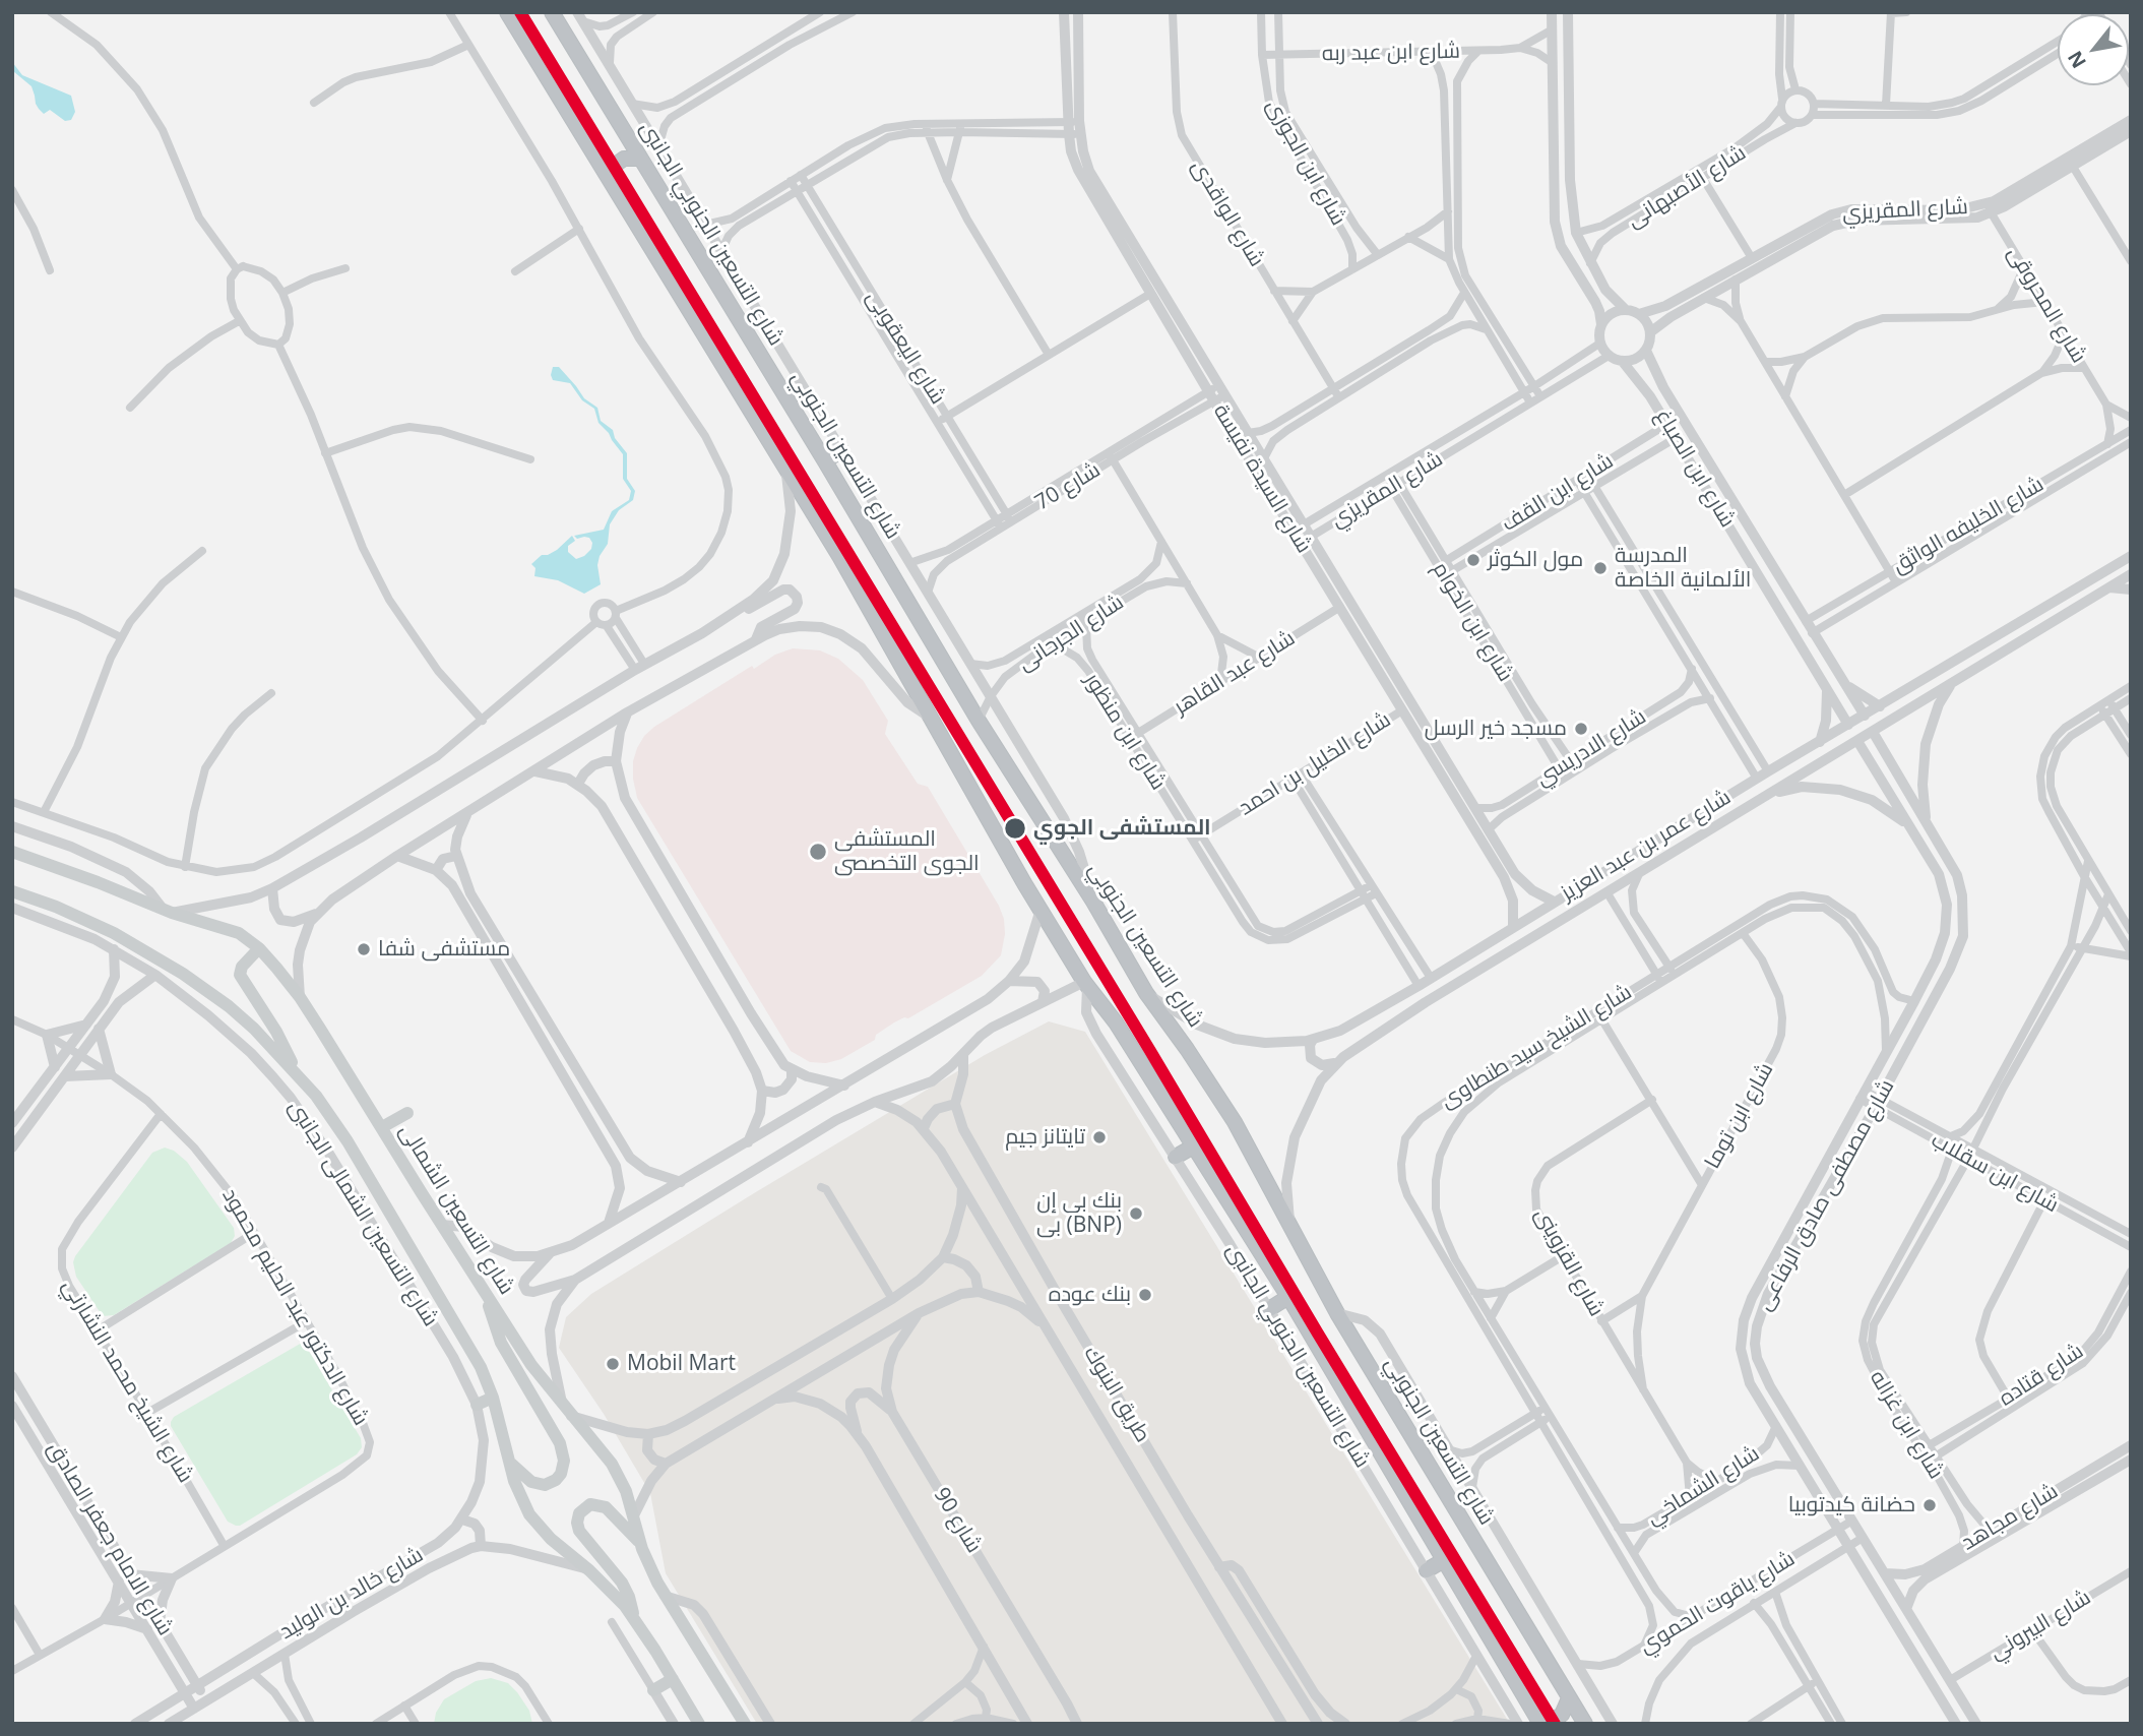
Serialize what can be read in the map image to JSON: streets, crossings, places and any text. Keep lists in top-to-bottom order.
{
  "streets": {
    "highway": ["شارع التسعين الجنوبي"],
    "main road": ["شارع التسعين الشمالى"],
    "street": [
      "شارع ابن عبد ربه",
      "شارع ابن الجوزى",
      "شارع الأصبهانى",
      "شارع المقريزي",
      "شارع الواقدى",
      "شارع التسعين الجنوبي الجانبى",
      "شارع المحروقى",
      "شارع اليعقوبى",
      "شارع ابن الصباغ",
      "شارع السيدة نفيسة",
      "شارع 70",
      "شارع ابن القف",
      "شارع الخليفه الواثق",
      "شارع ابن الخوام",
      "شارع الجرجانى",
      "شارع عبد القاهر",
      "شارع ابن منظور",
      "شارع الادريسي",
      "شارع الخليل بن احمد",
      "شارع عمر بن عبد العزيز",
      "شارع الشيخ سيد طنطاوى",
      "شارع ابن توما",
      "شارع ابن سقلاب",
      "شارع مصطفى صادق الرفاعى",
      "شارع التسعين الشمالى الجانبى",
      "شارع القزوينى",
      "شارع الدكتور عبد الحليم محمود",
      "شارع قتاده",
      "شارع الشيخ محمد النشارتي",
      "طريق البنوك",
      "شارع ابن غزاله",
      "شارع الشماخي",
      "شارع مجاهد",
      "شارع 90",
      "شارع الامام جعفر الصادق",
      "شارع خالد بن الوليد",
      "شارع ياقوت الحموي",
      "شارع البيروني"
    ]
  },
  "crossings": [
    ["شارع ابن عبد ربه", "شارع ابن الجوزى"],
    ["شارع المقريزي", "شارع المحروقى"],
    ["شارع المقريزي", "شارع ابن الصباغ"],
    ["شارع المقريزي", "شارع السيدة نفيسة"],
    ["شارع المقريزي", "شارع ابن الخوام"],
    ["شارع التسعين الجنوبي الجانبى", "شارع التسعين الجنوبي"],
    ["شارع التسعين الجنوبي الجانبى", "شارع 70"],
    ["شارع التسعين الجنوبي الجانبى", "شارع الجرجانى"],
    ["شارع المحروقى", "شارع الخليفه الواثق"],
    ["شارع اليعقوبى", "شارع 70"],
    ["شارع التسعين الجنوبي", "شارع الجرجانى"],
    ["شارع التسعين الجنوبي", "شارع عمر بن عبد العزيز"],
    ["شارع ابن الصباغ", "شارع ابن القف"],
    ["شارع ابن الصباغ", "شارع الخليفه الواثق"],
    ["شارع ابن الصباغ", "شارع عمر بن عبد العزيز"],
    ["شارع السيدة نفيسة", "شارع 70"],
    ["شارع السيدة نفيسة", "شارع عبد القاهر"],
    ["شارع السيدة نفيسة", "شارع الادريسي"],
    ["شارع السيدة نفيسة", "شارع الخليل بن احمد"],
    ["شارع السيدة نفيسة", "شارع عمر بن عبد العزيز"],
    ["شارع ابن القف", "شارع ابن الخوام"],
    ["شارع ابن الخوام", "شارع الادريسي"],
    ["شارع الجرجانى", "شارع عبد القاهر"],
    ["شارع الجرجانى", "شارع ابن منظور"],
    ["شارع عبد القاهر", "شارع ابن منظور"],
    ["شارع ابن منظور", "شارع الخليل بن احمد"],
    ["شارع عمر بن عبد العزيز", "شارع مصطفى صادق الرفاعى"],
    ["شارع الشيخ سيد طنطاوى", "شارع ابن توما"],
    ["شارع الشيخ سيد طنطاوى", "شارع مصطفى صادق الرفاعى"],
    ["شارع الشيخ سيد طنطاوى", "شارع الشماخي"],
    ["شارع الشيخ سيد طنطاوى", "شارع ياقوت الحموي"],
    ["شارع ابن توما", "شارع القزوينى"],
    ["شارع ابن سقلاب", "شارع مصطفى صادق الرفاعى"],
    ["شارع ابن سقلاب", "شارع ابن غزاله"],
    ["شارع مصطفى صادق الرفاعى", "شارع الشماخي"],
    ["شارع مصطفى صادق الرفاعى", "شارع مجاهد"],
    ["شارع مصطفى صادق الرفاعى", "شارع ياقوت الحموي"],
    ["شارع مصطفى صادق الرفاعى", "شارع البيروني"],
    ["شارع التسعين الشمالى الجانبى", "شارع خالد بن الوليد"],
    ["شارع القزوينى", "شارع الشماخي"],
    ["شارع الدكتور عبد الحليم محمود", "شارع الشيخ محمد النشارتي"],
    ["شارع الدكتور عبد الحليم محمود", "شارع الامام جعفر الصادق"],
    ["شارع قتاده", "شارع ابن غزاله"],
    ["شارع ابن غزاله", "شارع مجاهد"],
    ["شارع الامام جعفر الصادق", "شارع خالد بن الوليد"]
  ],
  "places": [
    "مول الكوثر",
    "المدرسة الألمانية الخاصة",
    "مسجد خير الرسل",
    "المستشفى الجوي",
    "المستشفى الجوى التخصصى",
    "مستشفى شفا",
    "تايتانز جيم",
    "بنك بى إن بى (BNP)",
    "بنك عوده",
    "Mobil Mart",
    "حضانة كيدتوبيا"
  ],
  "north": "bottom left"
}
